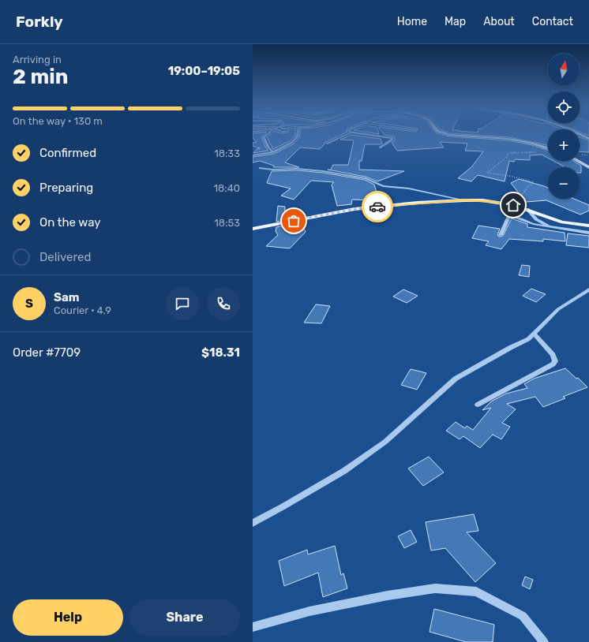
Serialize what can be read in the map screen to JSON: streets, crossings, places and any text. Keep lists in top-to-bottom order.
{
  "north": "top",
  "page": {
    "header": "Forkly",
    "nav": [
      "Home",
      "Map",
      "About",
      "Contact"
    ],
    "heading": ["2 min", "Arriving in", "19:00–19:05"],
    "panel": [
      "Sam",
      "Courier · 4.9",
      "Order #7709",
      "$18.31"
    ],
    "map_buttons": ["+", "−"],
    "bar": "On the way · 130 m",
    "list": [
      ["Confirmed", "18:33"],
      ["Preparing", "18:40"],
      ["On the way", "18:53"],
      "Delivered"
    ],
    "round": "S",
    "buttons": ["Help", "Share"]
  }
}
